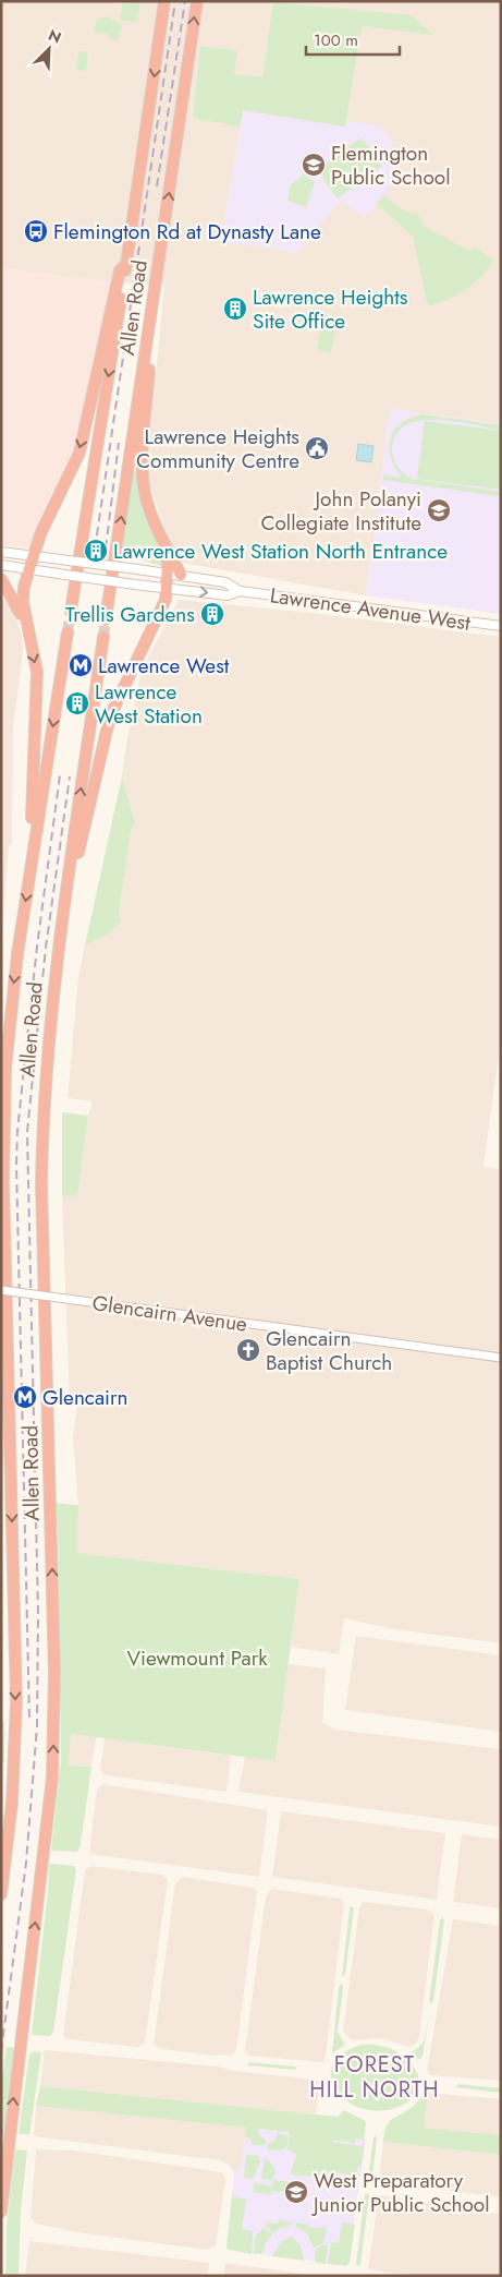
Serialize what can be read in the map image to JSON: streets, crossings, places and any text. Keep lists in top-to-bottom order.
{
  "streets": {
    "highway": ["Allen Road"],
    "main road": ["Lawrence Avenue West"],
    "street": ["Glencairn Avenue"]
  },
  "districts": ["FOREST HILL NORTH"],
  "parks": ["Viewmount Park"],
  "places": {
    "school or university": ["Flemington Public School", "John Polanyi Collegiate Institute", "West Preparatory Junior Public School"],
    "bus stop": ["Flemington Rd at Dynasty Lane"],
    "building": [
      "Lawrence Heights Site Office",
      "Lawrence West Station North Entrance",
      "Trellis Gardens",
      "Lawrence West Station"
    ],
    "public building": ["Lawrence Heights Community Centre"],
    "metro station": ["Lawrence West", "Glencairn"],
    "church": ["Glencairn Baptist Church"]
  },
  "scale_bar": "100 m",
  "north": "top right"
}
